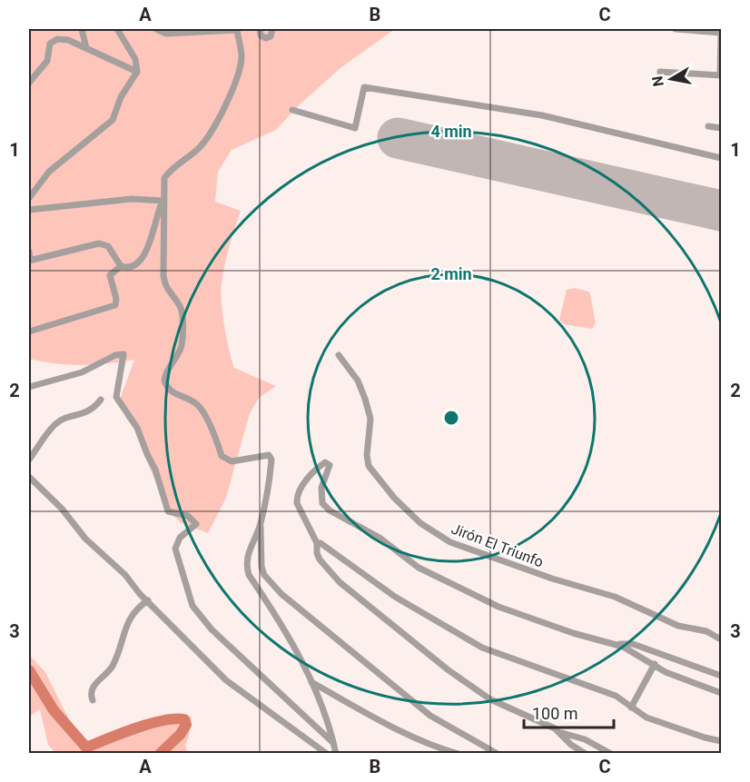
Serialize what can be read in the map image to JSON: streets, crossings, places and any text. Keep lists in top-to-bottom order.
{
  "streets": {
    "street": ["Jirón El Triunfo"]
  },
  "scale_bar": "100 m",
  "north": "left",
  "grid": {
    "columns": ["A", "B", "C"],
    "rows": ["1", "2", "3"]
  },
  "rings": ["4 min", "2 min"]
}
